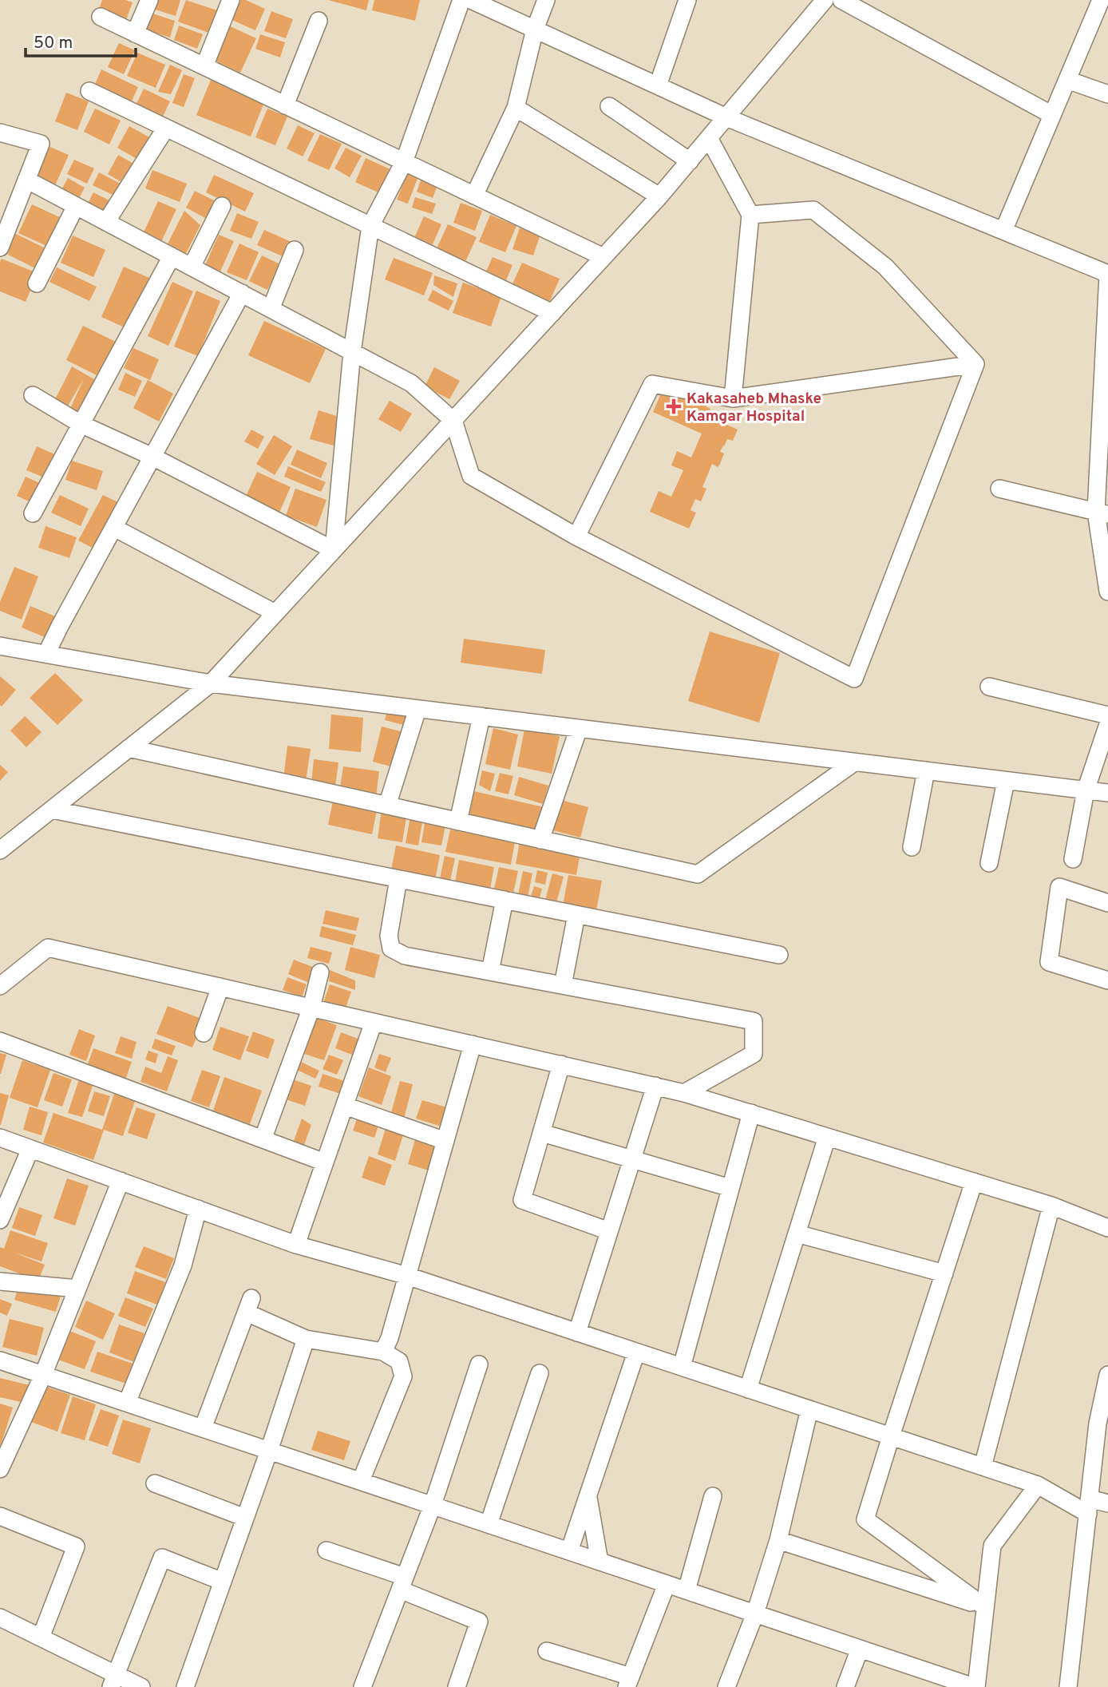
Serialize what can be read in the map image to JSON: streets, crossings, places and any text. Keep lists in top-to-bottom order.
{
  "places": {
    "health": ["Kakasaheb Mhaske Kamgar Hospital"]
  },
  "scale_bar": "50 m"
}
